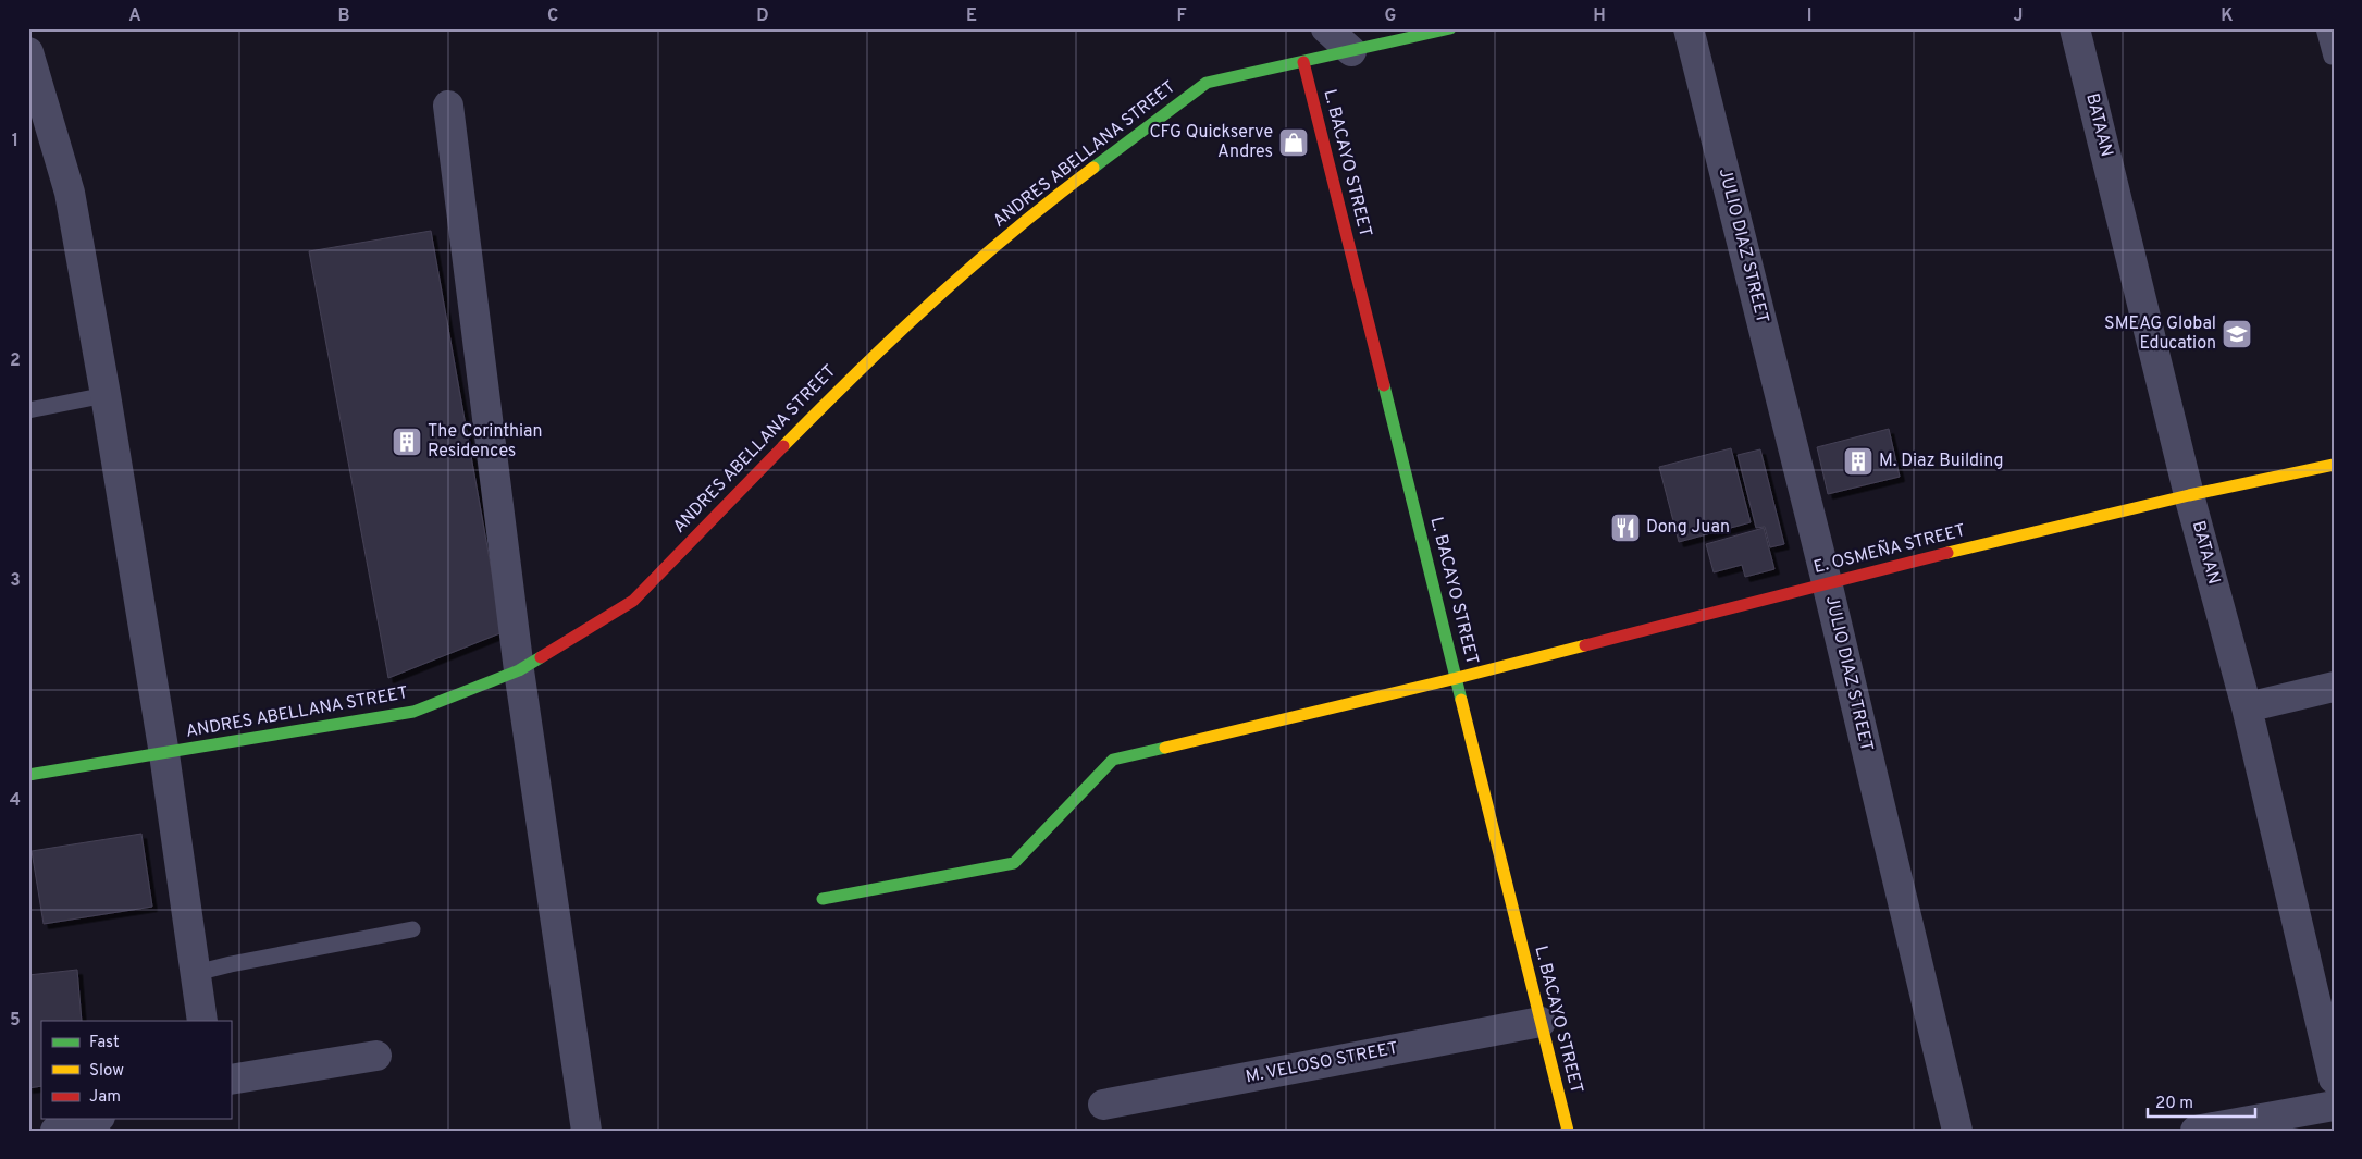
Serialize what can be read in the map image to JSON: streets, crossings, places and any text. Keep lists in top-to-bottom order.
{
  "streets": {
    "street": [
      "BATAAN",
      "ANDRES ABELLANA STREET",
      "L. BACAYO STREET",
      "JULIO DIAZ STREET",
      "E. OSMEÑA STREET",
      "M. VELOSO STREET"
    ]
  },
  "crossings": [
    ["BATAAN", "E. OSMEÑA STREET"],
    ["ANDRES ABELLANA STREET", "L. BACAYO STREET"],
    ["L. BACAYO STREET", "E. OSMEÑA STREET"],
    ["L. BACAYO STREET", "M. VELOSO STREET"],
    ["JULIO DIAZ STREET", "E. OSMEÑA STREET"]
  ],
  "places": {
    "shop": ["CFG Quickserve Andres"],
    "school or university": ["SMEAG Global Education"],
    "building": ["The Corinthian Residences", "M. Diaz Building"],
    "restaurant": ["Dong Juan"]
  },
  "legend": ["Fast", "Slow", "Jam"],
  "scale_bar": "20 m",
  "grid": {
    "columns": [
      "A",
      "B",
      "C",
      "D",
      "E",
      "F",
      "G",
      "H",
      "I",
      "J",
      "K"
    ],
    "rows": [
      "1",
      "2",
      "3",
      "4",
      "5"
    ]
  }
}
